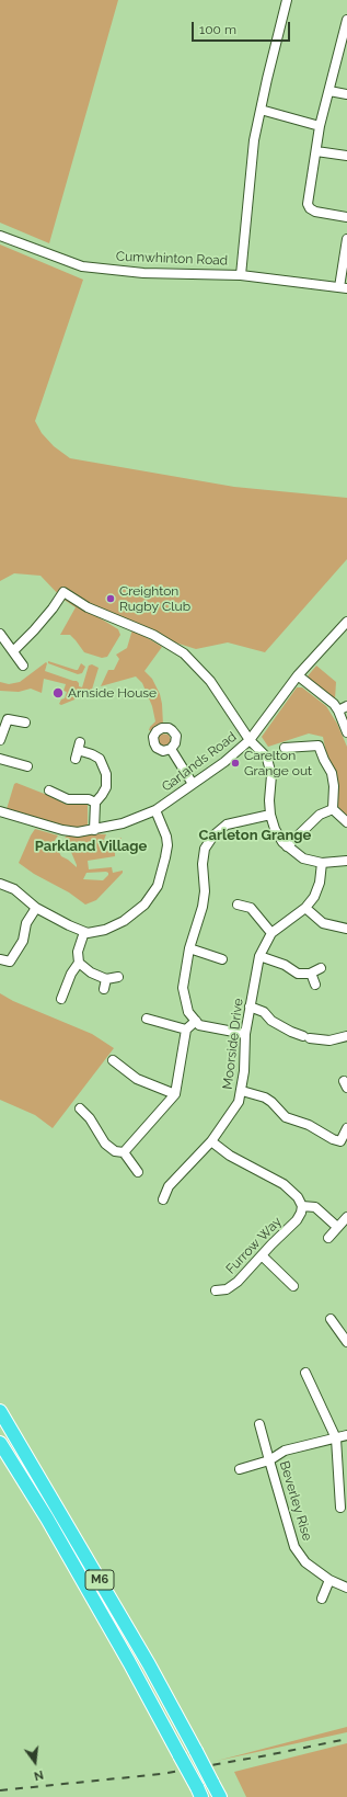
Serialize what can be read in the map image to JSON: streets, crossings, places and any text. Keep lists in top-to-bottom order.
{
  "streets": {
    "highway": ["M6"],
    "street": [
      "Cumwhinton Road",
      "Garlands Road",
      "Moorside Drive",
      "Furrow Way",
      "Beverley Rise"
    ]
  },
  "districts": ["Carleton Grange", "Parkland Village"],
  "places": ["Creighton Rugby Club", "Arnside House", "Carelton Grange out"],
  "scale_bar": "100 m",
  "north": "bottom"
}
